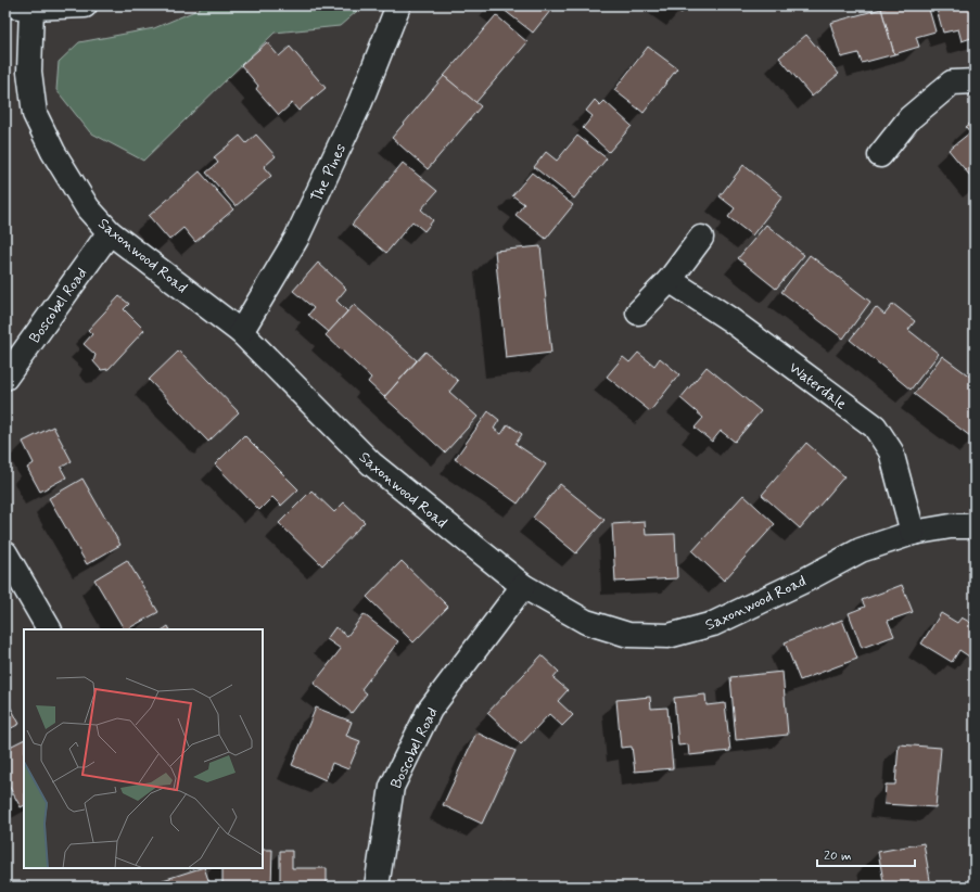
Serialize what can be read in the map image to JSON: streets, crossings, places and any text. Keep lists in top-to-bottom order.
{
  "streets": {
    "street": [
      "The Pines",
      "Saxonwood Road",
      "Boscobel Road",
      "Waterdale"
    ]
  },
  "crossings": [
    ["The Pines", "Saxonwood Road"],
    ["Saxonwood Road", "Boscobel Road"],
    ["Saxonwood Road", "Waterdale"]
  ],
  "scale_bar": "20 m"
}
